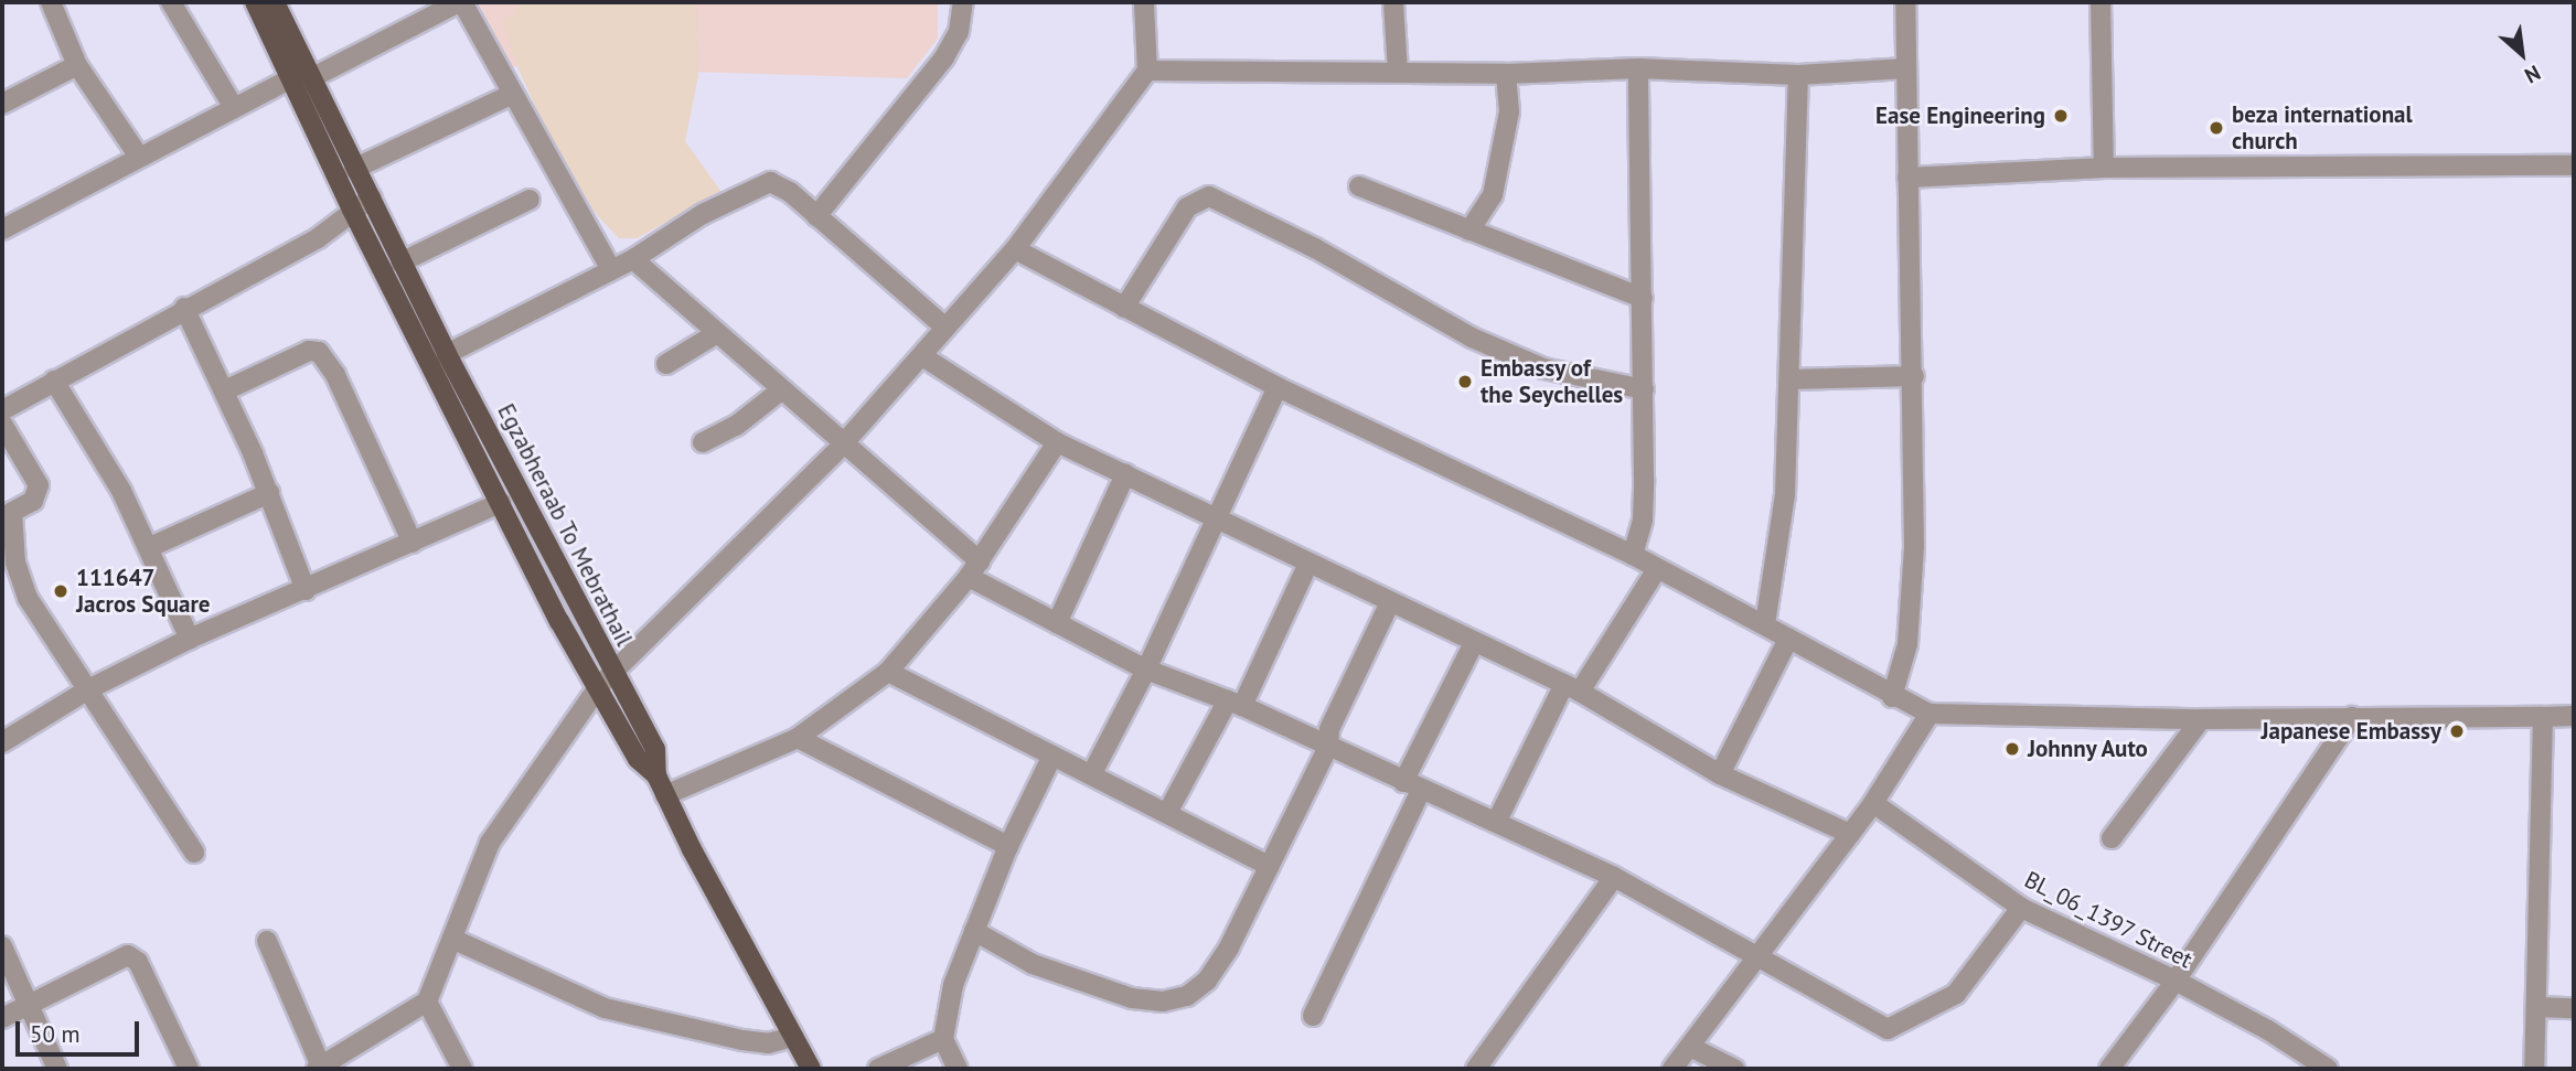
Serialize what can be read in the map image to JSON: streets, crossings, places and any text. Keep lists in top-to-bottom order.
{
  "streets": {
    "main road": ["Egzabheraab To Mebrathail"],
    "street": ["BL_06_1397 Street"]
  },
  "places": [
    "Ease Engineering",
    "beza international church",
    "Embassy of the Seychelles",
    "111647 Jacros Square",
    "Japanese Embassy",
    "Johnny Auto"
  ],
  "scale_bar": "50 m",
  "north": "bottom right"
}
